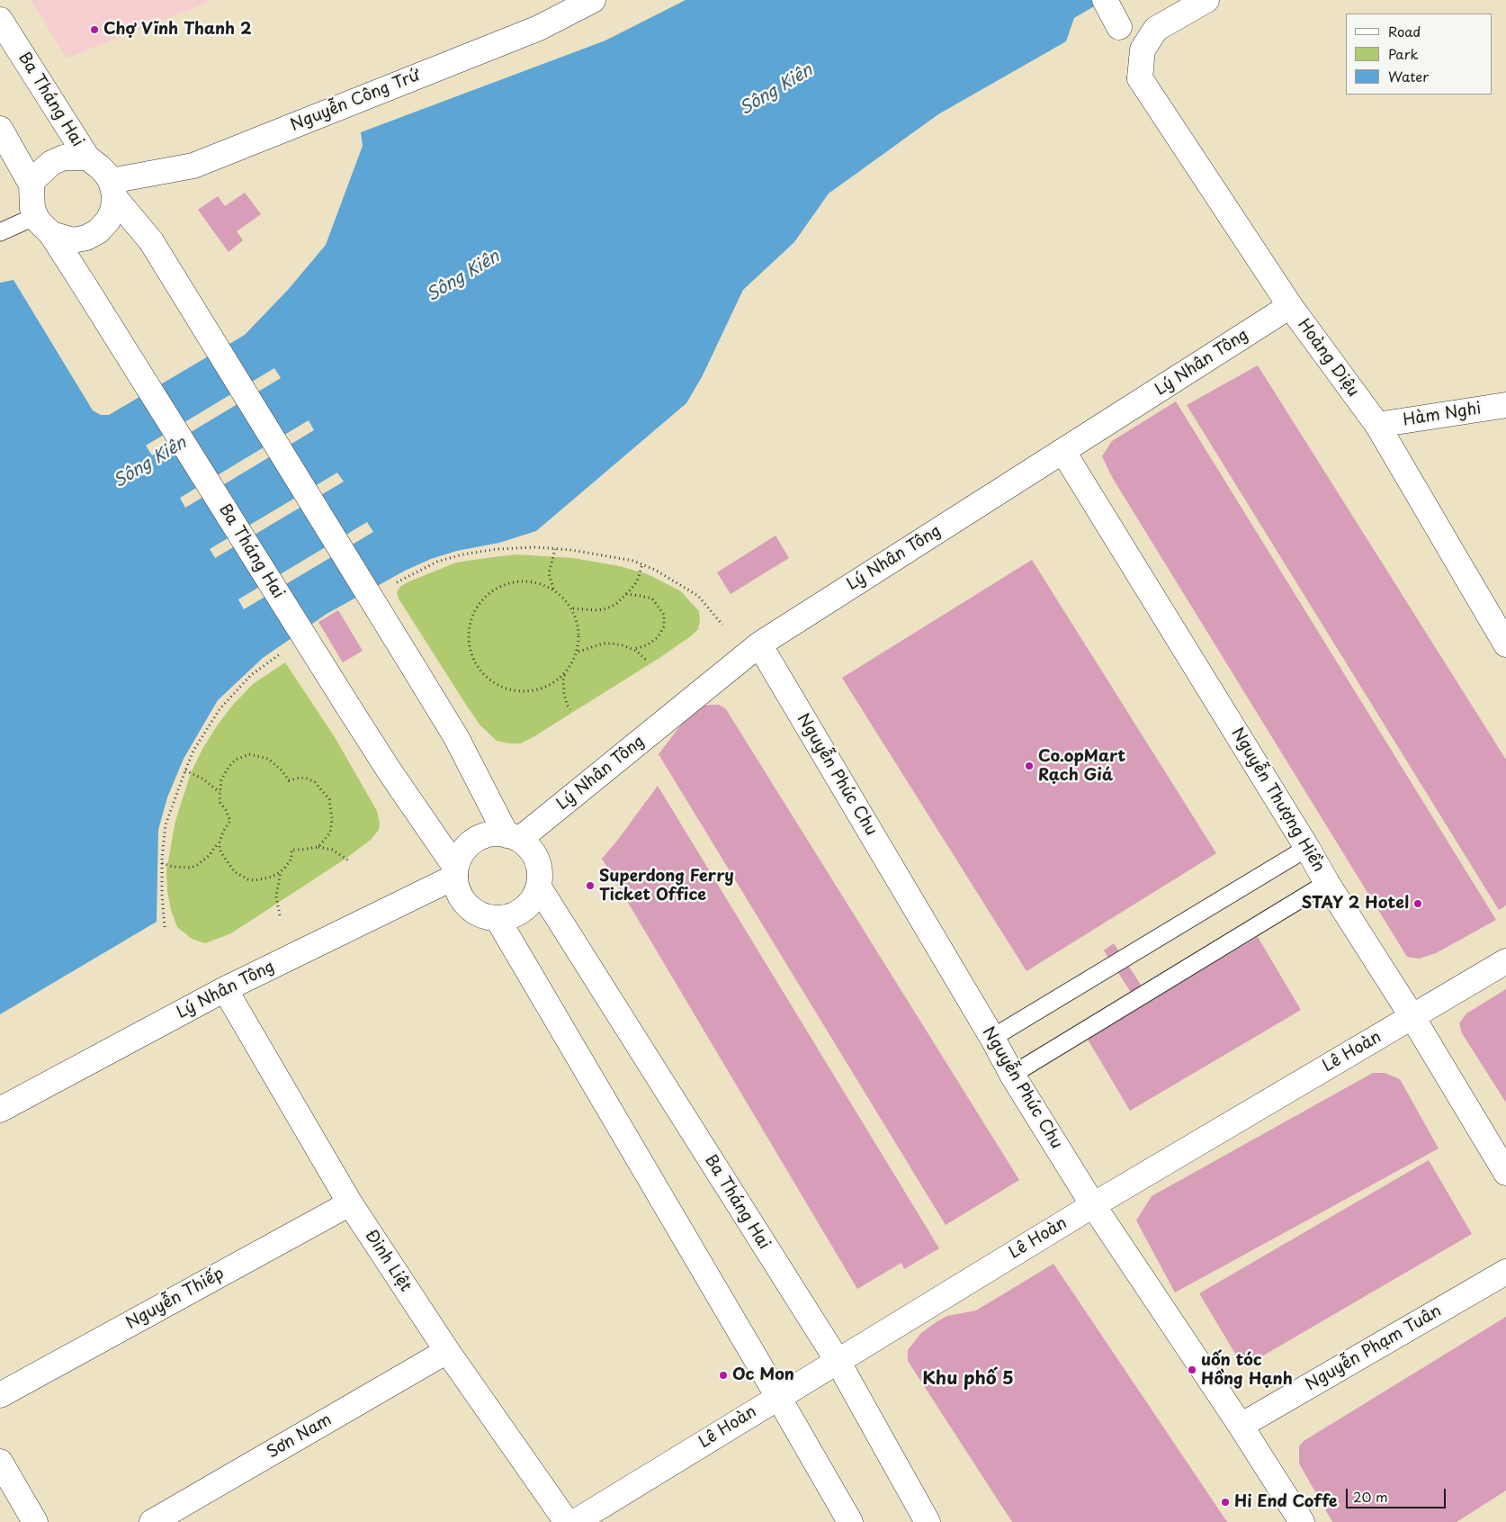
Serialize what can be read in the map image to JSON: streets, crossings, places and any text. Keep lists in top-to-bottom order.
{
  "streets": {
    "street": [
      "Ba Tháng Hai",
      "Nguyễn Công Trứ",
      "Hoàng Diệu",
      "Lý Nhân Tông",
      "Hàm Nghi",
      "Nguyễn Phúc Chu",
      "Nguyễn Thượng Hiền",
      "Lê Hoàn",
      "Đinh Liệt",
      "Nguyễn Thiếp",
      "Nguyễn Phạm Tuân",
      "Sơn Nam"
    ]
  },
  "crossings": [
    ["Ba Tháng Hai", "Nguyễn Công Trứ"],
    ["Ba Tháng Hai", "Lý Nhân Tông"],
    ["Ba Tháng Hai", "Lê Hoàn"],
    ["Hoàng Diệu", "Lý Nhân Tông"],
    ["Hoàng Diệu", "Hàm Nghi"],
    ["Lý Nhân Tông", "Nguyễn Phúc Chu"],
    ["Lý Nhân Tông", "Nguyễn Thượng Hiền"],
    ["Lý Nhân Tông", "Đinh Liệt"],
    ["Nguyễn Phúc Chu", "Lê Hoàn"],
    ["Nguyễn Phúc Chu", "Nguyễn Phạm Tuân"],
    ["Nguyễn Thượng Hiền", "Lê Hoàn"],
    ["Đinh Liệt", "Nguyễn Thiếp"],
    ["Đinh Liệt", "Sơn Nam"]
  ],
  "districts": ["Khu phố 5"],
  "water": ["Sông Kiên"],
  "places": [
    "Chợ Vĩnh Thanh 2",
    "Co.opMart Rạch Giá",
    "Superdong Ferry Ticket Office",
    "STAY 2 Hotel",
    "uốn tóc Hồng Hạnh",
    "Oc Mon",
    "Hi End Coffe"
  ],
  "legend": ["Road", "Park", "Water"],
  "scale_bar": "20 m"
}
